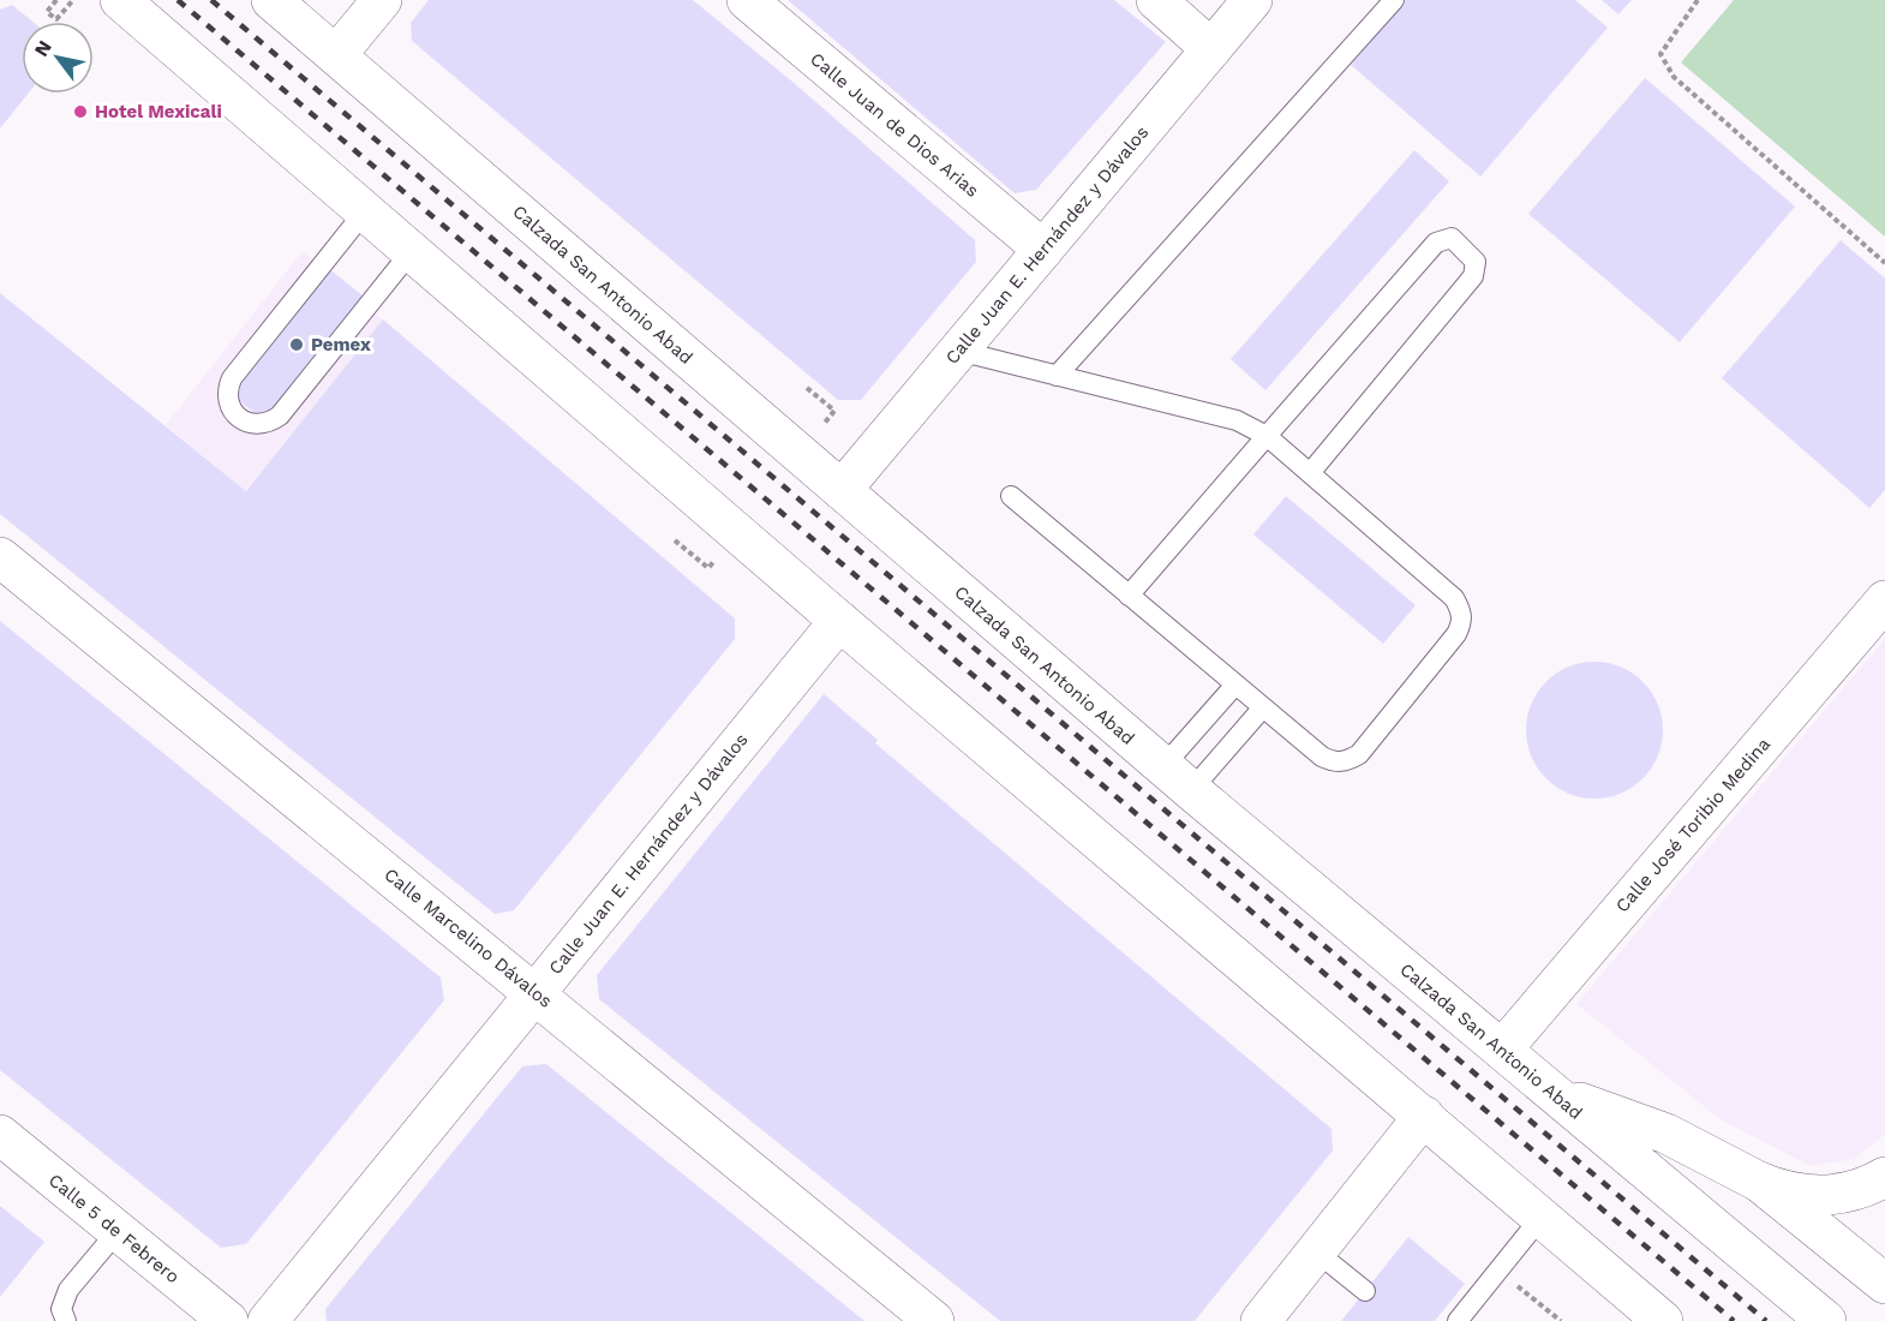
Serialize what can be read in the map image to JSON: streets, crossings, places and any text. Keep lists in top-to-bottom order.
{
  "streets": {
    "main road": [
      "Calle Juan de Dios Arias",
      "Calle Juan E. Hernández y Dávalos",
      "Calzada San Antonio Abad",
      "Calle José Toribio Medina",
      "Calle Marcelino Dávalos",
      "Calle 5 de Febrero"
    ]
  },
  "crossings": [
    ["Calle Juan de Dios Arias", "Calle Juan E. Hernández y Dávalos"],
    ["Calle Juan E. Hernández y Dávalos", "Calzada San Antonio Abad"],
    ["Calle Juan E. Hernández y Dávalos", "Calle Marcelino Dávalos"],
    ["Calzada San Antonio Abad", "Calle José Toribio Medina"]
  ],
  "places": ["Hotel Mexicali", "Pemex"],
  "north": "top left"
}
